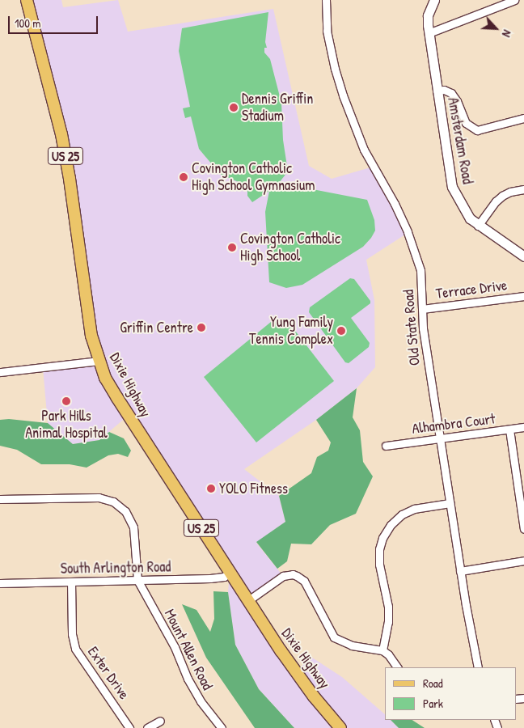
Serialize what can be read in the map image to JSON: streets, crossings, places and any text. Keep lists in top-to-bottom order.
{
  "streets": {
    "main road": ["US 25", "Dixie Highway"],
    "street": [
      "Amsterdam Road",
      "Terrace Drive",
      "Old State Road",
      "Alhambra Court",
      "South Arlington Road",
      "Mount Allen Road",
      "Exter Drive"
    ]
  },
  "crossings": [
    ["Terrace Drive", "Old State Road"],
    ["Old State Road", "Alhambra Court"],
    ["Dixie Highway", "South Arlington Road"],
    ["South Arlington Road", "Mount Allen Road"],
    ["South Arlington Road", "Exter Drive"]
  ],
  "places": [
    "Dennis Griffin Stadium",
    "Covington Catholic High School Gymnasium",
    "Covington Catholic High School",
    "Griffin Centre",
    "Yung Family Tennis Complex",
    "Park Hills Animal Hospital",
    "YOLO Fitness"
  ],
  "legend": ["Road", "Park"],
  "scale_bar": "100 m",
  "north": "bottom right"
}
